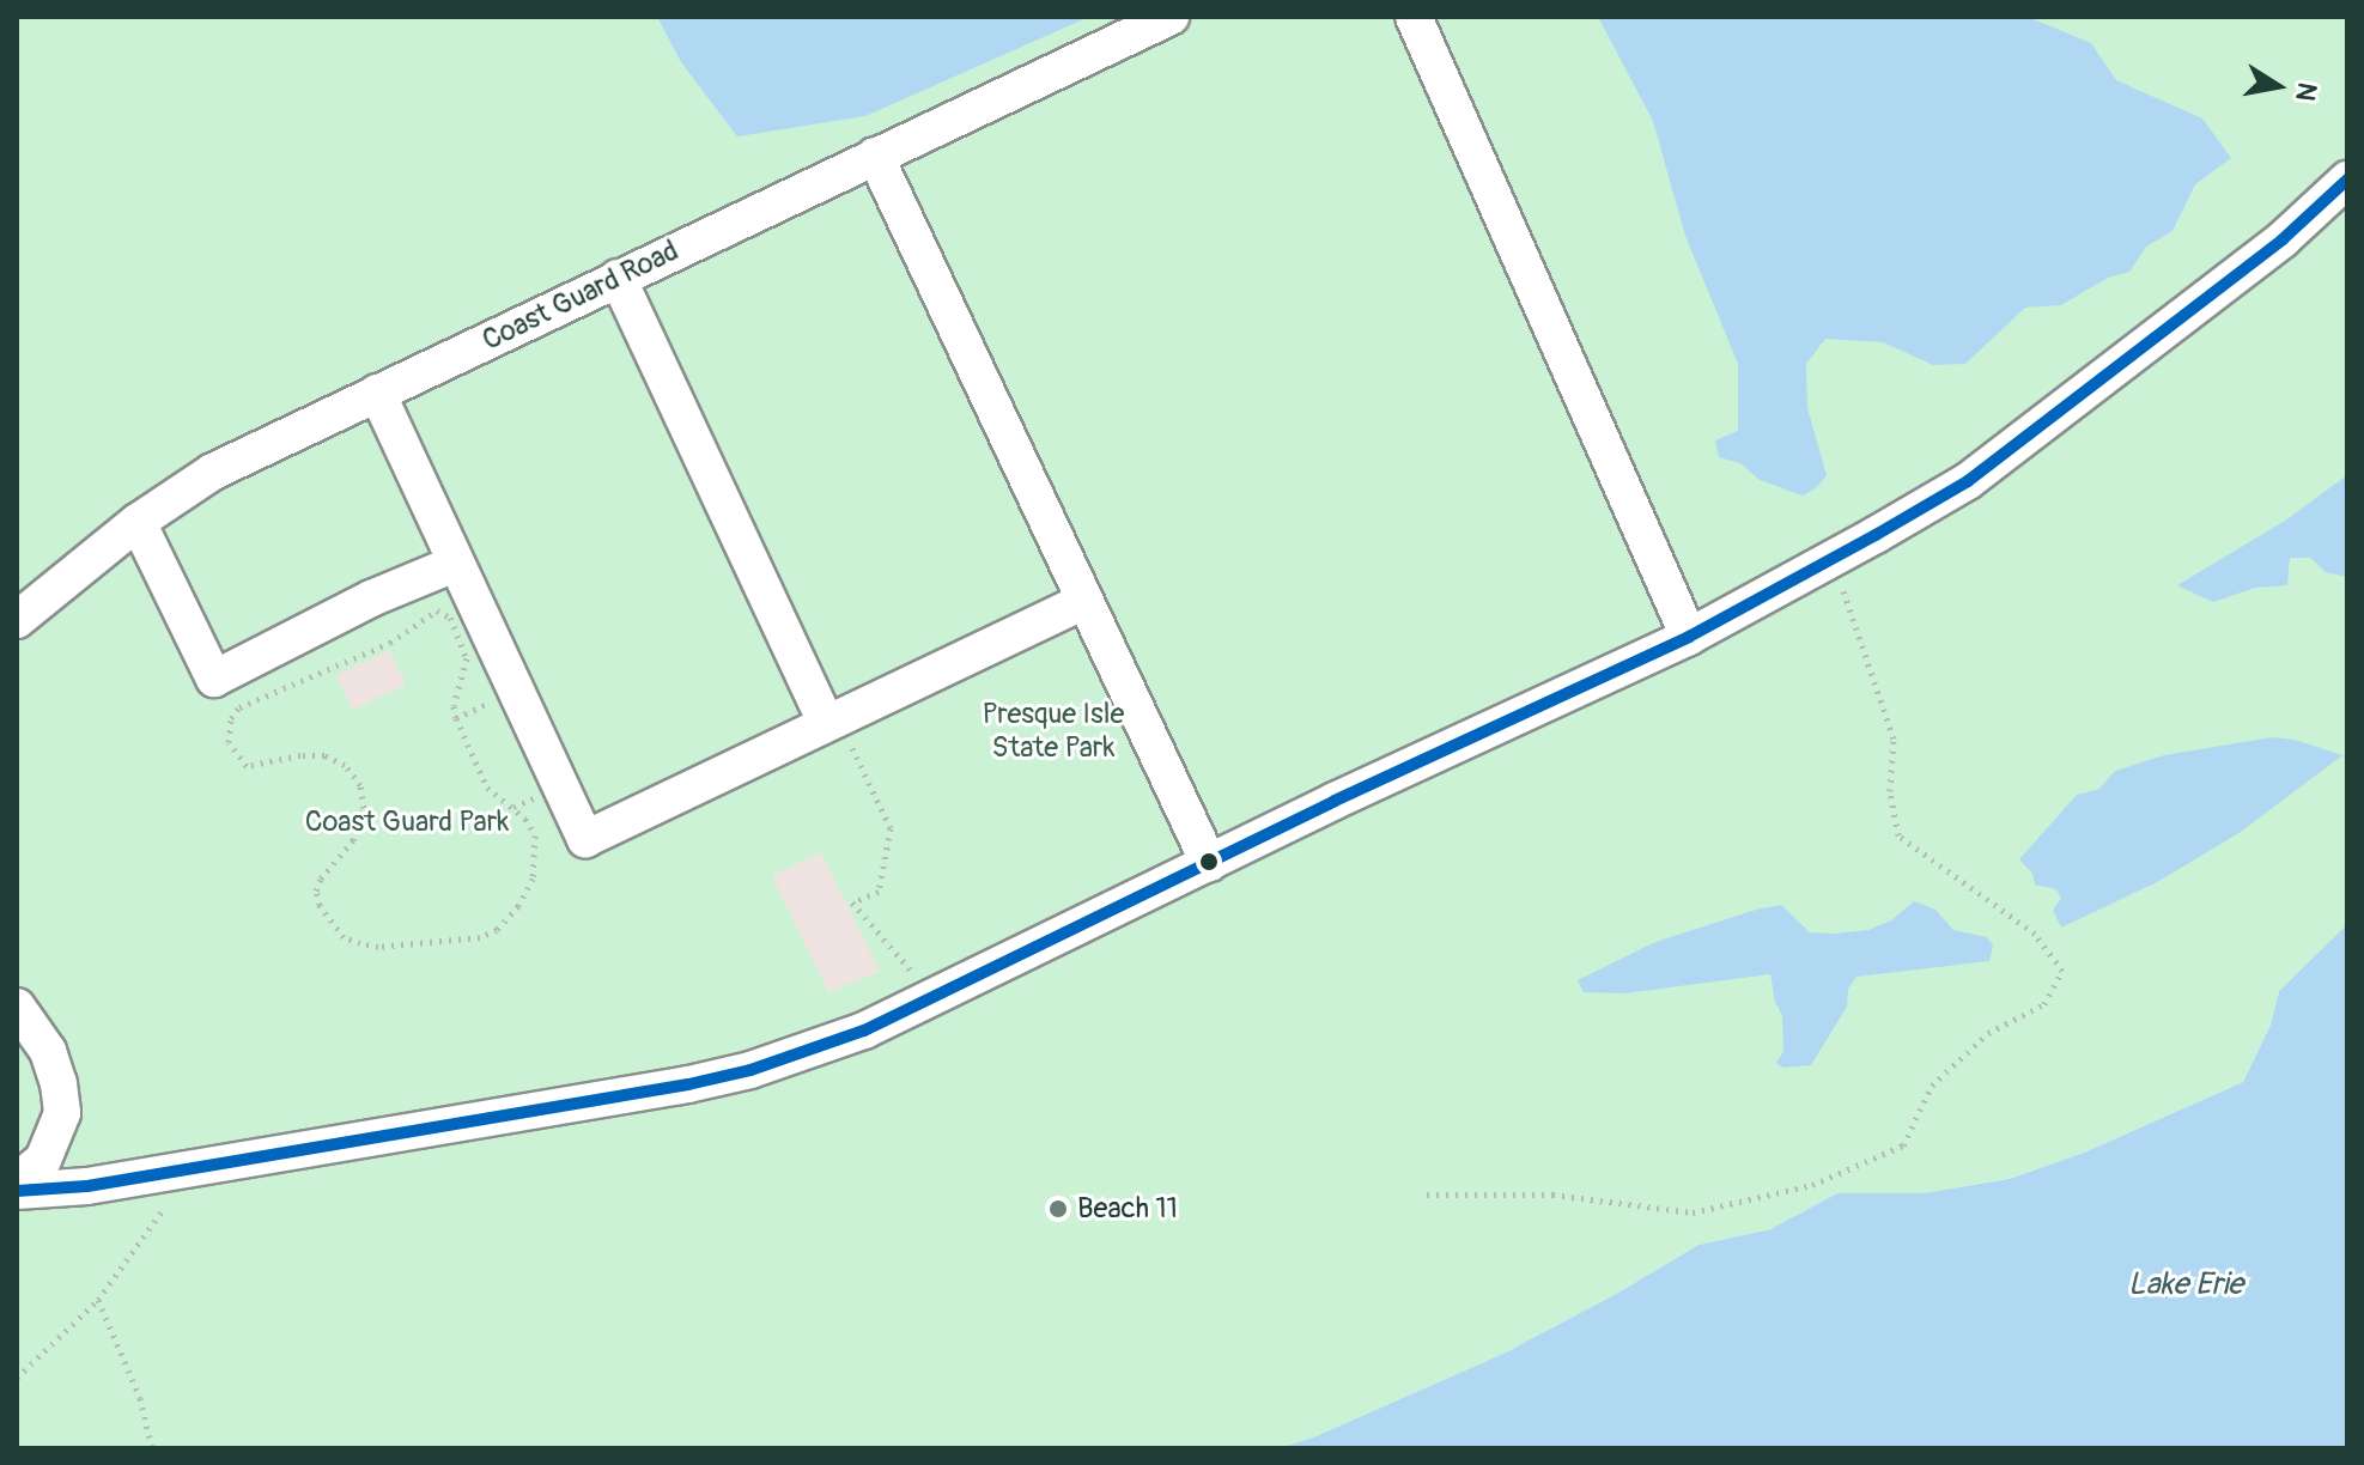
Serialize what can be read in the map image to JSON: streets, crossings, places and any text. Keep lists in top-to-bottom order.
{
  "streets": {
    "street": ["Coast Guard Road"]
  },
  "water": ["Lake Erie"],
  "parks": ["Presque Isle State Park", "Coast Guard Park"],
  "places": ["Beach 11"],
  "north": "right"
}
